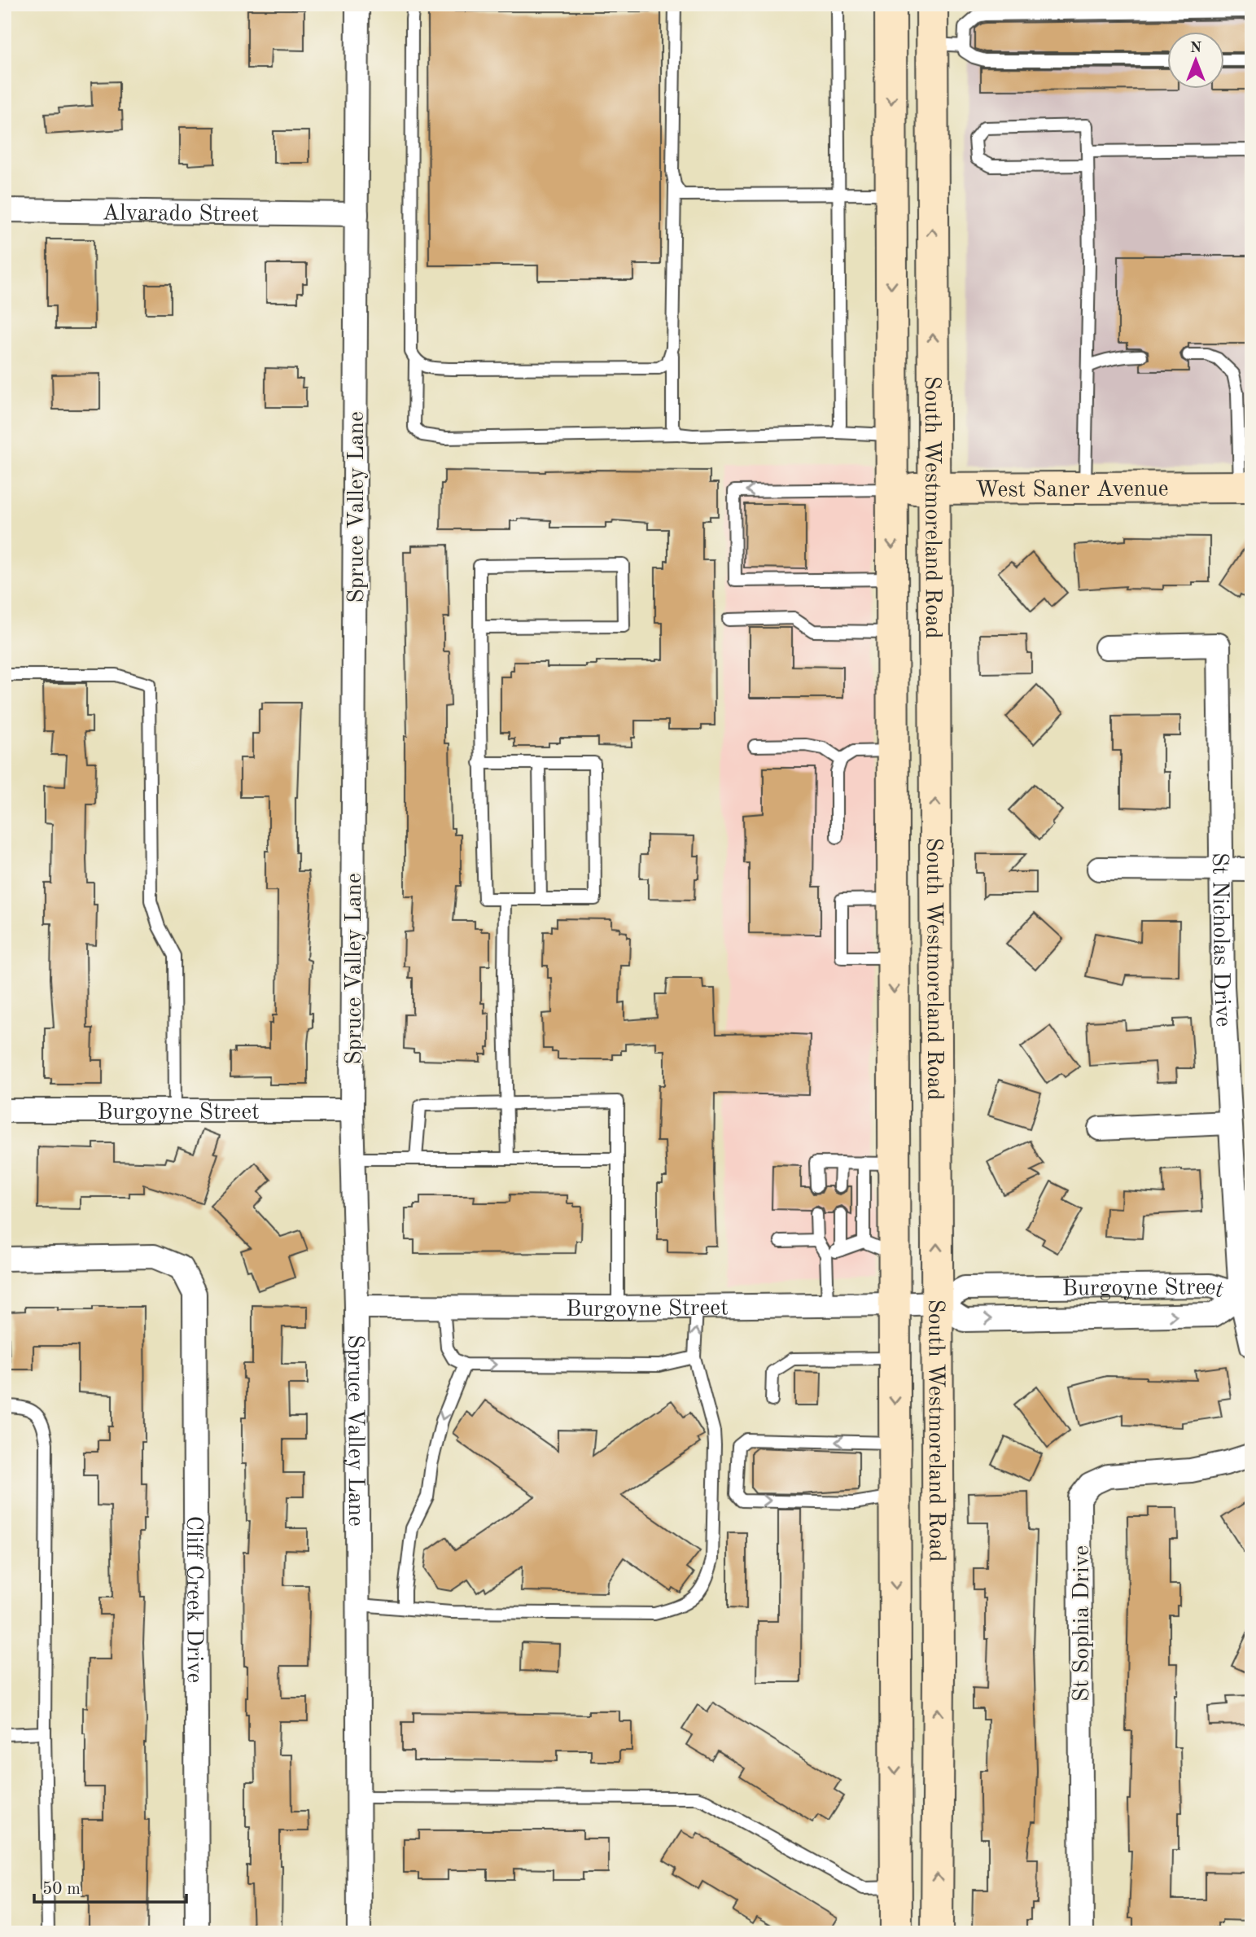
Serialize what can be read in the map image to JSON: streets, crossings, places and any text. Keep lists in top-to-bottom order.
{
  "streets": {
    "main road": ["West Saner Avenue", "South Westmoreland Road"],
    "street": [
      "Alvarado Street",
      "Spruce Valley Lane",
      "St Nicholas Drive",
      "Burgoyne Street",
      "Cliff Creek Drive",
      "St Sophia Drive"
    ]
  },
  "crossings": [
    ["Alvarado Street", "Spruce Valley Lane"],
    ["West Saner Avenue", "South Westmoreland Road"],
    ["Spruce Valley Lane", "Burgoyne Street"],
    ["South Westmoreland Road", "Burgoyne Street"],
    ["St Nicholas Drive", "Burgoyne Street"]
  ],
  "scale_bar": "50 m",
  "north": "top"
}
